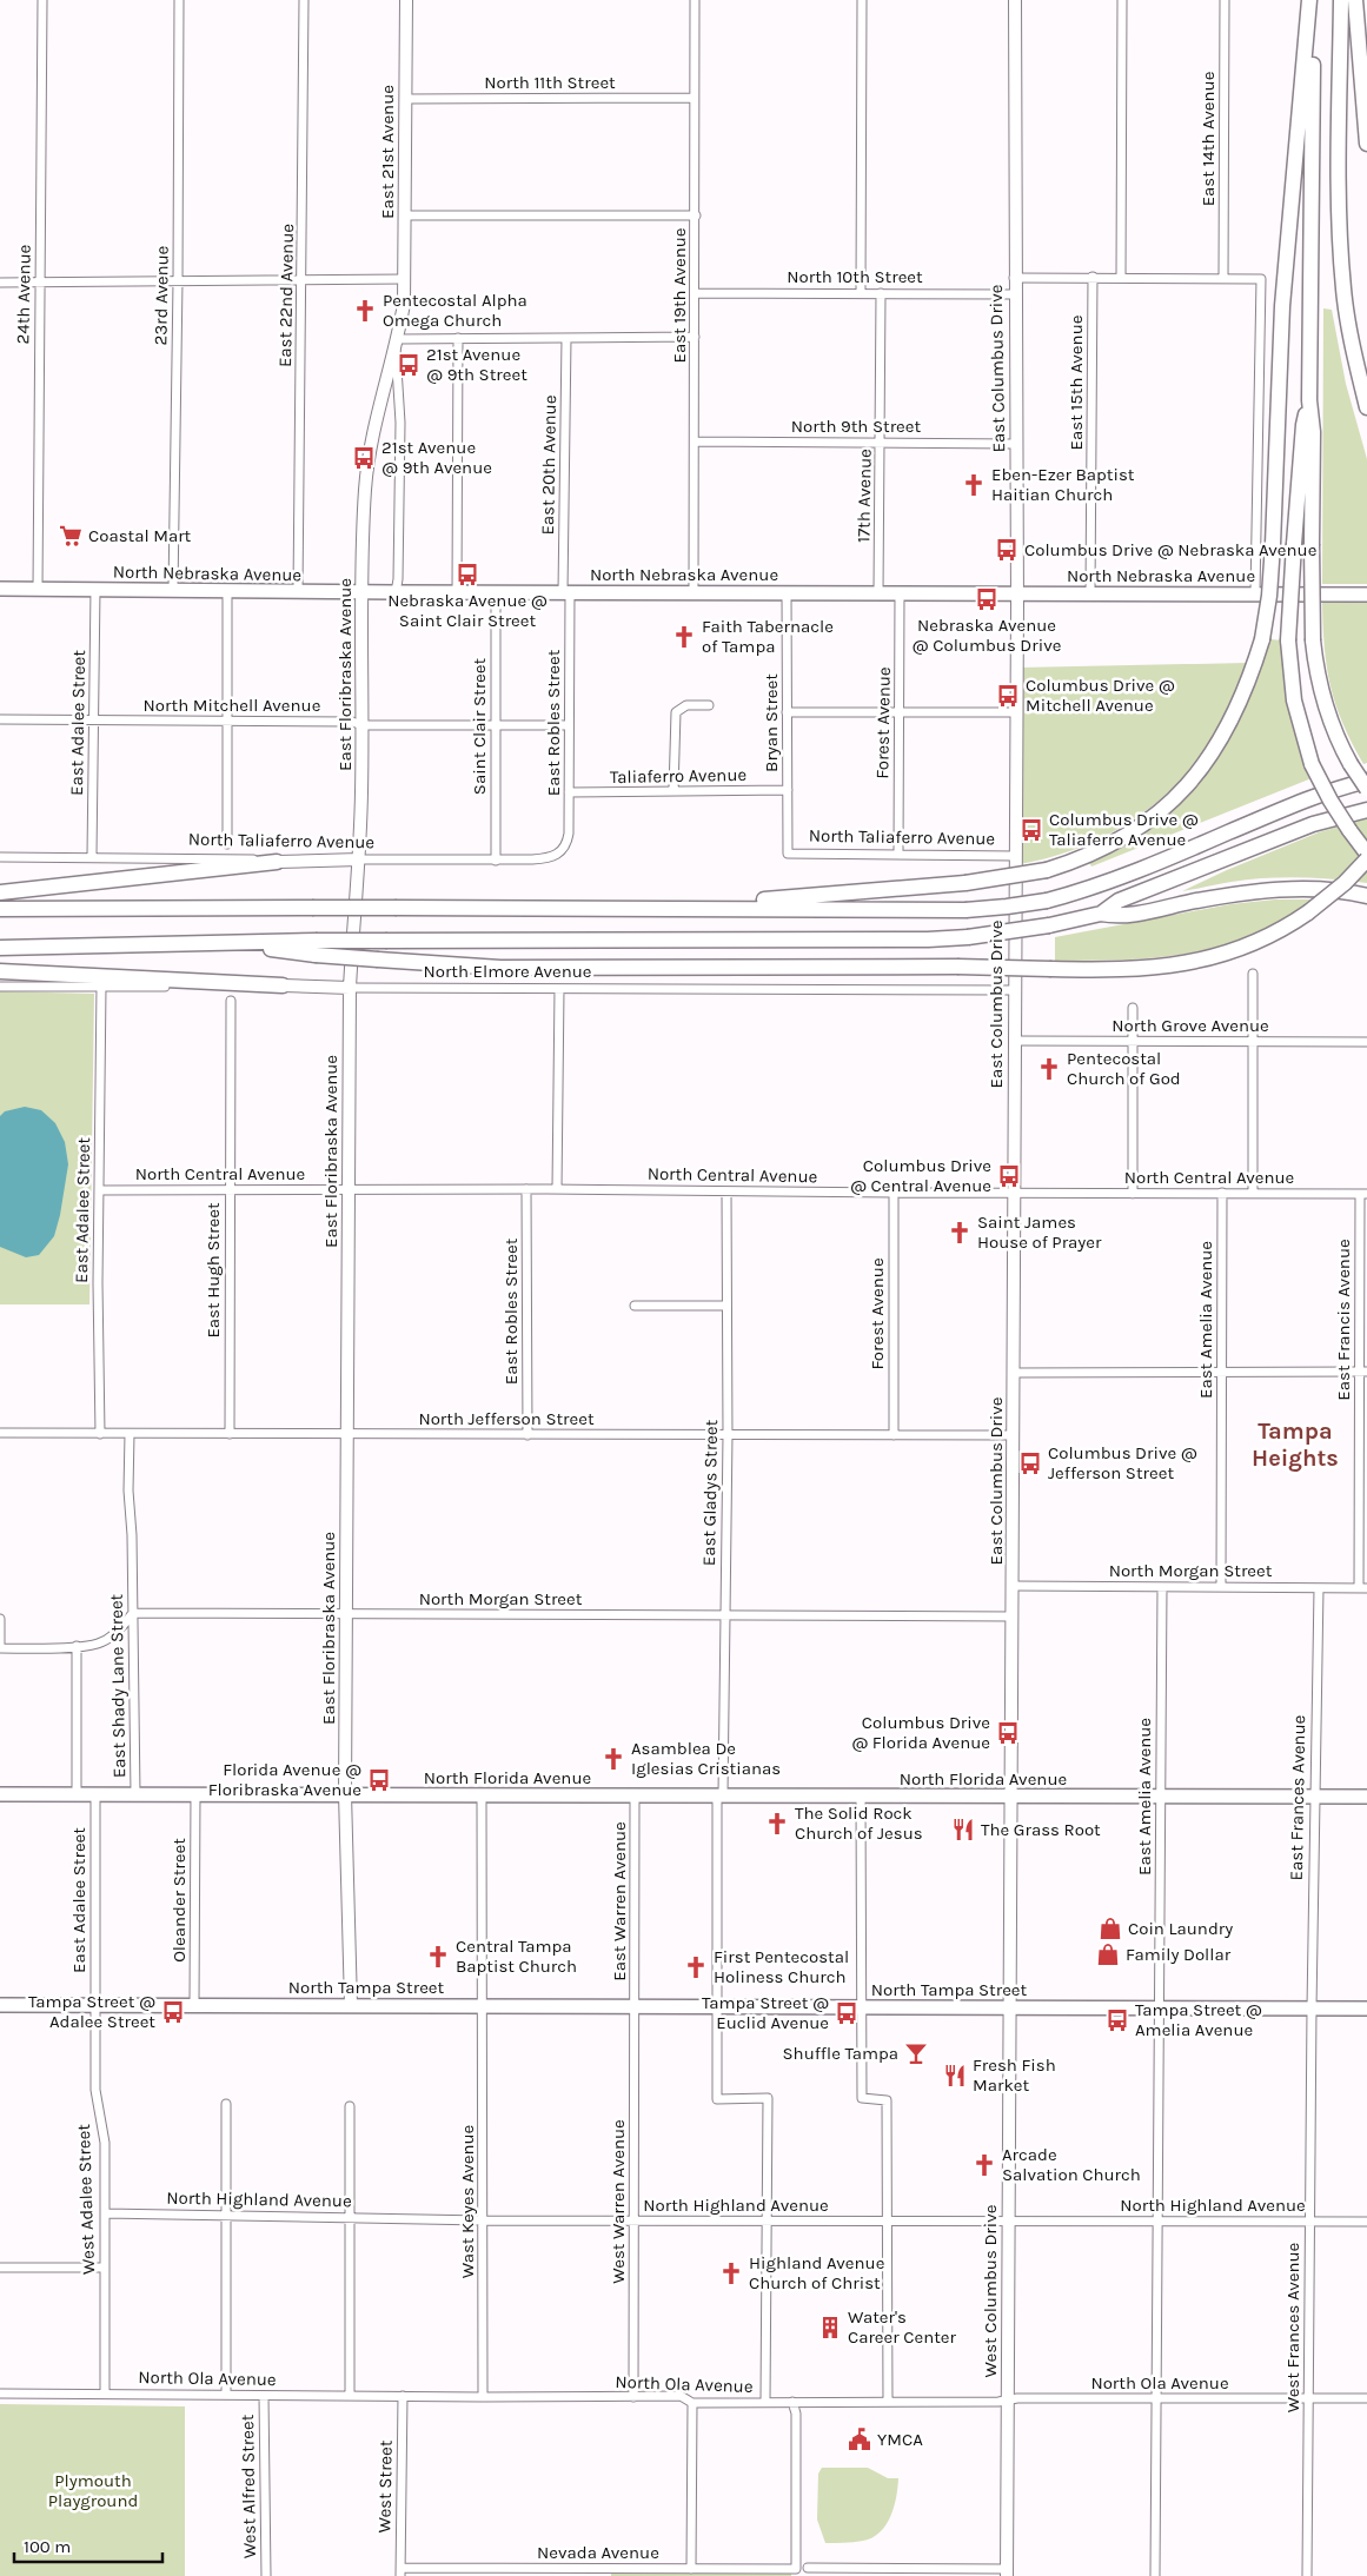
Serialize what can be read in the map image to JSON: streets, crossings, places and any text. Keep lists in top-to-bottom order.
{
  "streets": {
    "main road": [
      "East 21st Avenue",
      "East Columbus Drive",
      "North Nebraska Avenue",
      "East Floribraska Avenue",
      "North Taliaferro Avenue",
      "North Elmore Avenue",
      "North Florida Avenue",
      "North Tampa Street",
      "West Columbus Drive"
    ],
    "street": [
      "North 11th Street",
      "East 14th Avenue",
      "North 10th Street",
      "24th Avenue",
      "23rd Avenue",
      "East 22nd Avenue",
      "East 19th Avenue",
      "East 15th Avenue",
      "North 9th Street",
      "East 20th Avenue",
      "17th Avenue",
      "North Mitchell Avenue",
      "East Adalee Street",
      "East Robles Street",
      "Bryan Street",
      "Forest Avenue",
      "Saint Clair Street",
      "Taliaferro Avenue",
      "North Grove Avenue",
      "North Central Avenue",
      "East Hugh Street",
      "East Amelia Avenue",
      "East Francis Avenue",
      "North Jefferson Street",
      "East Gladys Street",
      "North Morgan Street",
      "East Shady Lane Street",
      "East Frances Avenue",
      "Oleander Street",
      "East Warren Avenue",
      "West Adalee Street",
      "North Highland Avenue",
      "Wast Keyes Avenue",
      "West Warren Avenue",
      "West Frances Avenue",
      "North Ola Avenue",
      "West Alfred Street",
      "West Street",
      "Nevada Avenue"
    ]
  },
  "crossings": [
    ["North 11th Street", "East 21st Avenue"],
    ["North 11th Street", "East 19th Avenue"],
    ["East 21st Avenue", "East Floribraska Avenue"],
    ["North 10th Street", "East 19th Avenue"],
    ["North 10th Street", "East Columbus Drive"],
    ["North 10th Street", "17th Avenue"],
    ["24th Avenue", "North Nebraska Avenue"],
    ["23rd Avenue", "North Nebraska Avenue"],
    ["East 22nd Avenue", "North Nebraska Avenue"],
    ["East 19th Avenue", "North 9th Street"],
    ["East 19th Avenue", "North Nebraska Avenue"],
    ["East Columbus Drive", "North 9th Street"],
    ["East Columbus Drive", "North Nebraska Avenue"],
    ["East Columbus Drive", "North Taliaferro Avenue"],
    ["East Columbus Drive", "North Elmore Avenue"],
    ["East Columbus Drive", "North Grove Avenue"],
    ["East Columbus Drive", "North Central Avenue"],
    ["East Columbus Drive", "North Jefferson Street"],
    ["East Columbus Drive", "North Morgan Street"],
    ["East Columbus Drive", "North Florida Avenue"],
    ["East Columbus Drive", "North Tampa Street"],
    ["East Columbus Drive", "West Columbus Drive"],
    ["East 15th Avenue", "North Nebraska Avenue"],
    ["North 9th Street", "17th Avenue"],
    ["East 20th Avenue", "North Nebraska Avenue"],
    ["East 20th Avenue", "East Robles Street"],
    ["17th Avenue", "North Nebraska Avenue"],
    ["North Nebraska Avenue", "East Floribraska Avenue"],
    ["North Nebraska Avenue", "East Adalee Street"],
    ["North Nebraska Avenue", "East Robles Street"],
    ["North Nebraska Avenue", "Bryan Street"],
    ["North Nebraska Avenue", "Forest Avenue"],
    ["North Nebraska Avenue", "Saint Clair Street"],
    ["East Floribraska Avenue", "North Mitchell Avenue"],
    ["East Floribraska Avenue", "North Taliaferro Avenue"],
    ["East Floribraska Avenue", "North Elmore Avenue"],
    ["East Floribraska Avenue", "North Central Avenue"],
    ["East Floribraska Avenue", "North Jefferson Street"],
    ["East Floribraska Avenue", "North Morgan Street"],
    ["East Floribraska Avenue", "North Florida Avenue"],
    ["East Floribraska Avenue", "North Tampa Street"],
    ["North Mitchell Avenue", "East Adalee Street"],
    ["North Mitchell Avenue", "East Robles Street"],
    ["North Mitchell Avenue", "Saint Clair Street"],
    ["East Adalee Street", "North Taliaferro Avenue"],
    ["East Adalee Street", "North Elmore Avenue"],
    ["East Adalee Street", "North Central Avenue"],
    ["East Adalee Street", "North Jefferson Street"],
    ["East Adalee Street", "North Florida Avenue"],
    ["East Adalee Street", "North Tampa Street"],
    ["East Adalee Street", "West Adalee Street"],
    ["East Robles Street", "Taliaferro Avenue"],
    ["East Robles Street", "North Taliaferro Avenue"],
    ["East Robles Street", "North Central Avenue"],
    ["East Robles Street", "North Jefferson Street"],
    ["Bryan Street", "Taliaferro Avenue"],
    ["Bryan Street", "North Taliaferro Avenue"],
    ["Forest Avenue", "North Taliaferro Avenue"],
    ["Forest Avenue", "North Central Avenue"],
    ["Forest Avenue", "North Jefferson Street"],
    ["Saint Clair Street", "North Taliaferro Avenue"],
    ["North Central Avenue", "East Hugh Street"],
    ["North Central Avenue", "East Amelia Avenue"],
    ["North Central Avenue", "East Francis Avenue"],
    ["North Central Avenue", "East Gladys Street"],
    ["East Hugh Street", "North Jefferson Street"],
    ["East Amelia Avenue", "North Morgan Street"],
    ["East Amelia Avenue", "North Florida Avenue"],
    ["East Amelia Avenue", "North Tampa Street"],
    ["East Amelia Avenue", "North Highland Avenue"],
    ["East Amelia Avenue", "North Ola Avenue"],
    ["East Francis Avenue", "North Morgan Street"],
    ["North Jefferson Street", "East Gladys Street"],
    ["North Jefferson Street", "East Shady Lane Street"],
    ["East Gladys Street", "North Morgan Street"],
    ["East Gladys Street", "North Florida Avenue"],
    ["East Gladys Street", "North Tampa Street"],
    ["East Gladys Street", "North Highland Avenue"],
    ["North Morgan Street", "East Shady Lane Street"],
    ["North Morgan Street", "East Frances Avenue"],
    ["East Shady Lane Street", "North Florida Avenue"],
    ["North Florida Avenue", "East Frances Avenue"],
    ["North Florida Avenue", "Oleander Street"],
    ["North Florida Avenue", "East Warren Avenue"],
    ["North Florida Avenue", "Wast Keyes Avenue"],
    ["East Frances Avenue", "North Tampa Street"],
    ["East Frances Avenue", "West Frances Avenue"],
    ["Oleander Street", "North Tampa Street"],
    ["East Warren Avenue", "North Tampa Street"],
    ["East Warren Avenue", "West Warren Avenue"],
    ["North Tampa Street", "West Adalee Street"],
    ["North Tampa Street", "Wast Keyes Avenue"],
    ["North Tampa Street", "West Warren Avenue"],
    ["North Tampa Street", "West Columbus Drive"],
    ["North Tampa Street", "West Frances Avenue"],
    ["West Adalee Street", "North Highland Avenue"],
    ["West Adalee Street", "North Ola Avenue"],
    ["North Highland Avenue", "Wast Keyes Avenue"],
    ["North Highland Avenue", "West Warren Avenue"],
    ["North Highland Avenue", "West Columbus Drive"],
    ["North Highland Avenue", "West Frances Avenue"],
    ["North Highland Avenue", "West Alfred Street"],
    ["Wast Keyes Avenue", "North Ola Avenue"],
    ["West Warren Avenue", "North Ola Avenue"],
    ["West Columbus Drive", "North Ola Avenue"],
    ["West Frances Avenue", "North Ola Avenue"],
    ["North Ola Avenue", "West Alfred Street"],
    ["North Ola Avenue", "West Street"],
    ["North Ola Avenue", "Nevada Avenue"],
    ["West Street", "Nevada Avenue"]
  ],
  "districts": ["Tampa Heights"],
  "parks": ["Plymouth Playground"],
  "places": {
    "church": [
      "Pentecostal Alpha Omega Church",
      "Eben-Ezer Baptist Haitian Church",
      "Faith Tabernacle of Tampa",
      "Pentecostal Church of God",
      "Saint James House of Prayer",
      "Asamblea De Iglesias Cristianas",
      "The Solid Rock Church of Jesus",
      "Central Tampa Baptist Church",
      "First Pentecostal Holiness Church",
      "Arcade Salvation Church",
      "Highland Avenue Church of Christ"
    ],
    "bus stop": [
      "21st Avenue @ 9th Street",
      "21st Avenue @ 9th Avenue",
      "Columbus Drive @ Nebraska Avenue",
      "Nebraska Avenue @ Saint Clair Street",
      "Nebraska Avenue @ Columbus Drive",
      "Columbus Drive @ Mitchell Avenue",
      "Columbus Drive @ Taliaferro Avenue",
      "Columbus Drive @ Central Avenue",
      "Columbus Drive @ Jefferson Street",
      "Columbus Drive @ Florida Avenue",
      "Florida Avenue @ Floribraska Avenue",
      "Tampa Street @ Adalee Street",
      "Tampa Street @ Euclid Avenue",
      "Tampa Street @ Amelia Avenue"
    ],
    "supermarket": ["Coastal Mart"],
    "restaurant": ["The Grass Root", "Fresh Fish Market"],
    "shop": ["Coin Laundry", "Family Dollar"],
    "bar": ["Shuffle Tampa"],
    "building": ["Water's Career Center"],
    "public building": ["YMCA"]
  },
  "scale_bar": "100 m"
}
